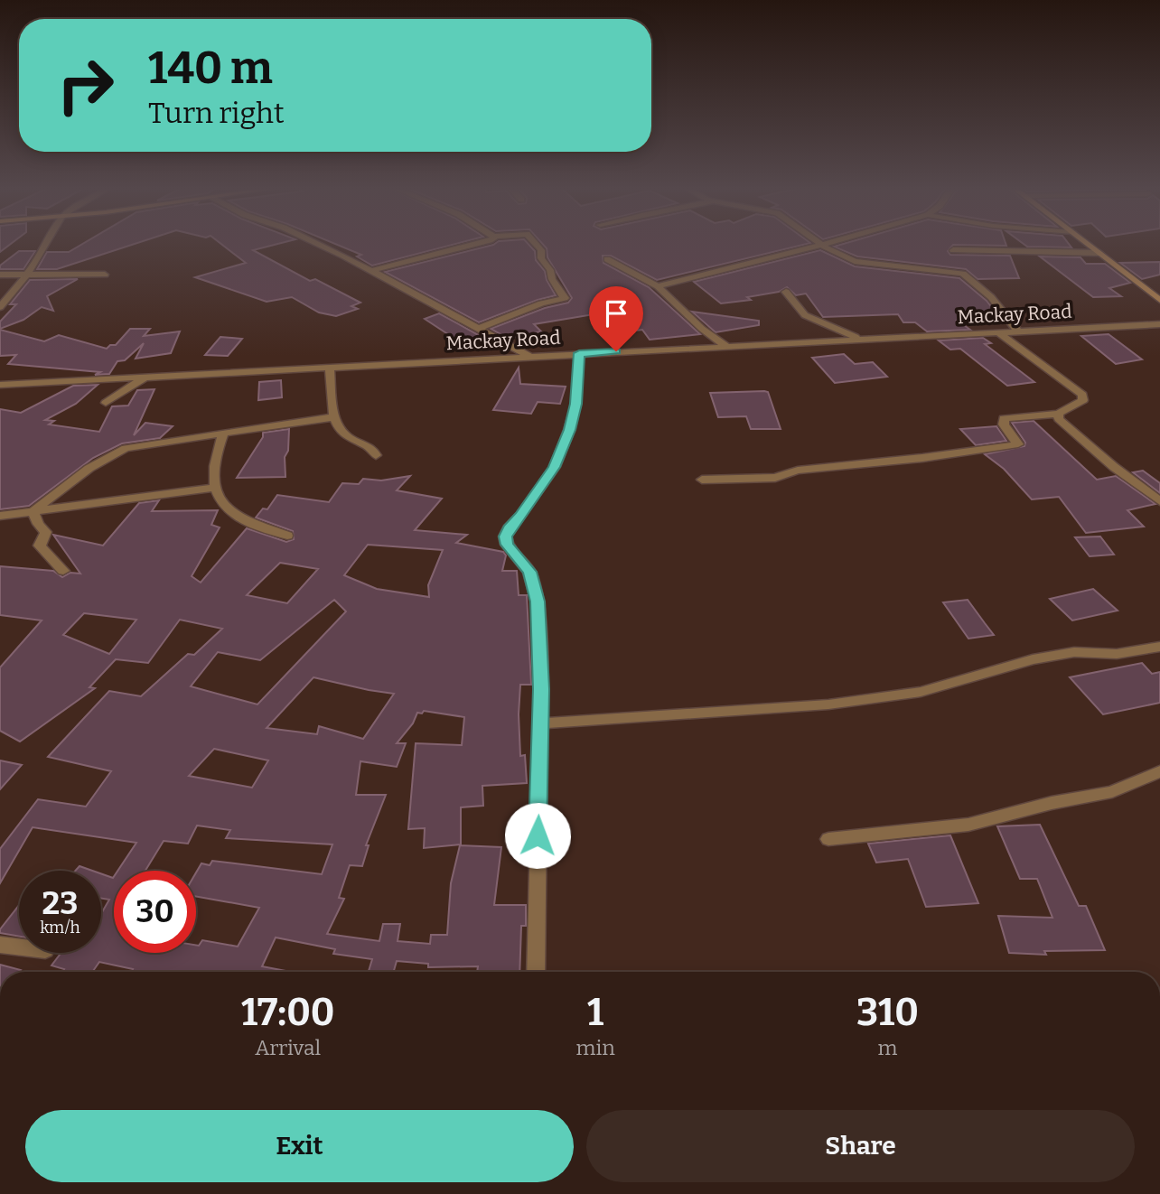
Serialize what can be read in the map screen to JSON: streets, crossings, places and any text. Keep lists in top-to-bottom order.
{
  "streets": {
    "street": ["Mackay Road"]
  },
  "page": {
    "turn": ["140 m", "Turn right"],
    "speed": "23 km/h",
    "limit": "30",
    "eta": [
      "17:00",
      "Arrival",
      "1",
      "min",
      "310",
      "m"
    ],
    "buttons": ["Exit", "Share"]
  }
}
